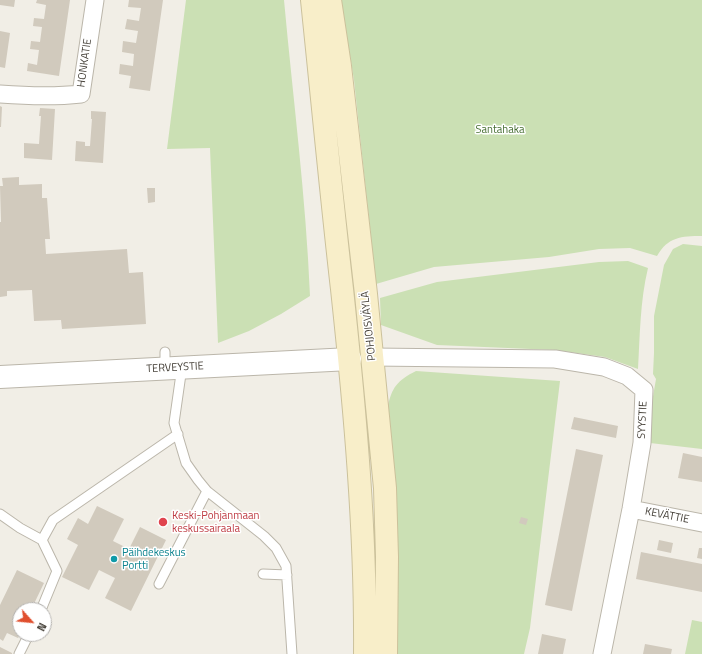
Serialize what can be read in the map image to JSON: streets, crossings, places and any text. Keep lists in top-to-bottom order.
{
  "streets": {
    "main road": ["POHJOISVÄYLÄ"],
    "street": [
      "HONKATIE",
      "TERVEYSTIE",
      "SYYSTIE",
      "KEVÄTTIE"
    ]
  },
  "crossings": [
    ["POHJOISVÄYLÄ", "TERVEYSTIE"],
    ["POHJOISVÄYLÄ", "SYYSTIE"],
    ["SYYSTIE", "KEVÄTTIE"]
  ],
  "parks": ["Santahaka"],
  "places": ["Keski-Pohjanmaan keskussairaala", "Päihdekeskus Portti"],
  "north": "bottom right"
}
